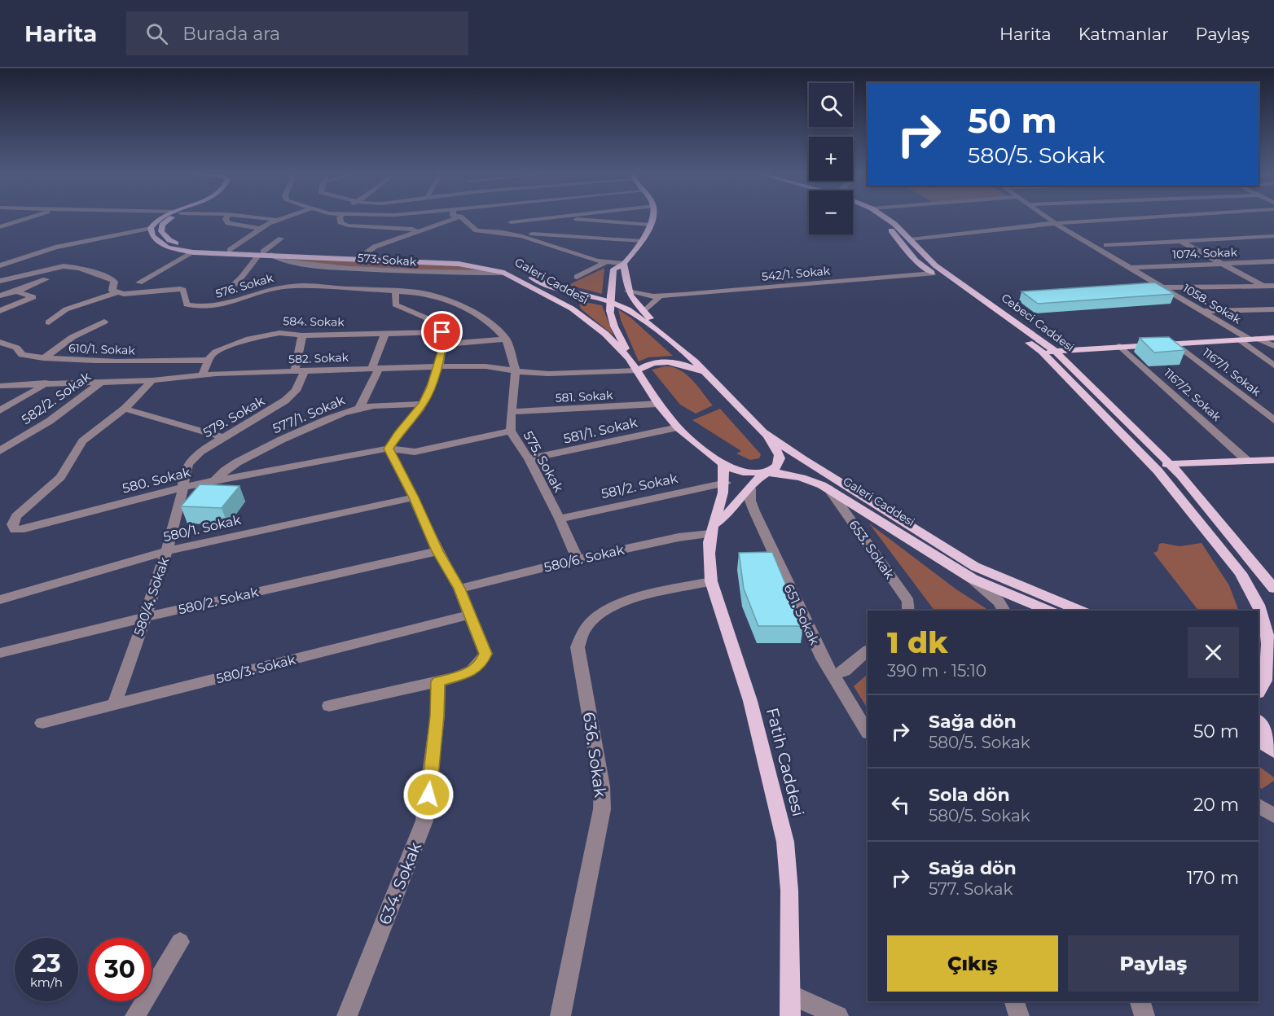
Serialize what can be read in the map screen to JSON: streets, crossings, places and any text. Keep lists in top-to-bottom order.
{
  "streets": {
    "main road": ["Galeri Caddesi", "Cebeci Caddesi", "Fatih Caddesi"],
    "street": [
      "1074. Sokak",
      "573. Sokak",
      "542/1. Sokak",
      "576. Sokak",
      "1058. Sokak",
      "584. Sokak",
      "610/1. Sokak",
      "582. Sokak",
      "1167/1. Sokak",
      "1167/2. Sokak",
      "581. Sokak",
      "582/2. Sokak",
      "577/1. Sokak",
      "579. Sokak",
      "581/1. Sokak",
      "575. Sokak",
      "580. Sokak",
      "581/2. Sokak",
      "580/1. Sokak",
      "653. Sokak",
      "580/6. Sokak",
      "580/4. Sokak",
      "580/2. Sokak",
      "651. Sokak",
      "580/3. Sokak",
      "636. Sokak",
      "634. Sokak"
    ]
  },
  "crossings": [
    ["1074. Sokak", "1058. Sokak"],
    ["573. Sokak", "Galeri Caddesi"],
    ["542/1. Sokak", "Cebeci Caddesi"],
    ["Galeri Caddesi", "582. Sokak"],
    ["Galeri Caddesi", "581. Sokak"],
    ["Galeri Caddesi", "581/1. Sokak"],
    ["Galeri Caddesi", "653. Sokak"],
    ["Galeri Caddesi", "Fatih Caddesi"],
    ["576. Sokak", "582. Sokak"],
    ["576. Sokak", "575. Sokak"],
    ["584. Sokak", "610/1. Sokak"],
    ["584. Sokak", "579. Sokak"],
    ["582. Sokak", "582/2. Sokak"],
    ["582. Sokak", "579. Sokak"],
    ["582. Sokak", "575. Sokak"],
    ["582. Sokak", "580. Sokak"],
    ["581. Sokak", "575. Sokak"],
    ["577/1. Sokak", "580. Sokak"],
    ["579. Sokak", "580. Sokak"],
    ["579. Sokak", "580/4. Sokak"],
    ["581/1. Sokak", "575. Sokak"],
    ["575. Sokak", "580. Sokak"],
    ["575. Sokak", "581/2. Sokak"],
    ["575. Sokak", "580/6. Sokak"],
    ["580. Sokak", "580/4. Sokak"],
    ["581/2. Sokak", "Fatih Caddesi"],
    ["580/1. Sokak", "580/4. Sokak"],
    ["580/6. Sokak", "Fatih Caddesi"],
    ["580/4. Sokak", "580/2. Sokak"],
    ["580/4. Sokak", "580/3. Sokak"],
    ["636. Sokak", "Fatih Caddesi"]
  ],
  "page": {
    "header": "Harita",
    "search": "Burada ara",
    "nav": ["Harita", "Katmanlar", "Paylaş"],
    "map_buttons": ["+", "−"],
    "turn": ["50 m", "580/5. Sokak"],
    "heading": ["1 dk", "390 m · 15:10"],
    "list": [
      {
        "name": "Sağa dön",
        "note": "580/5. Sokak",
        "value": "50 m"
      },
      {
        "name": "Sola dön",
        "note": "580/5. Sokak",
        "value": "20 m"
      },
      {
        "name": "Sağa dön",
        "note": "577. Sokak",
        "value": "170 m"
      }
    ],
    "buttons": ["Çıkış", "Paylaş"],
    "speed": "23 km/h",
    "limit": "30"
  }
}
